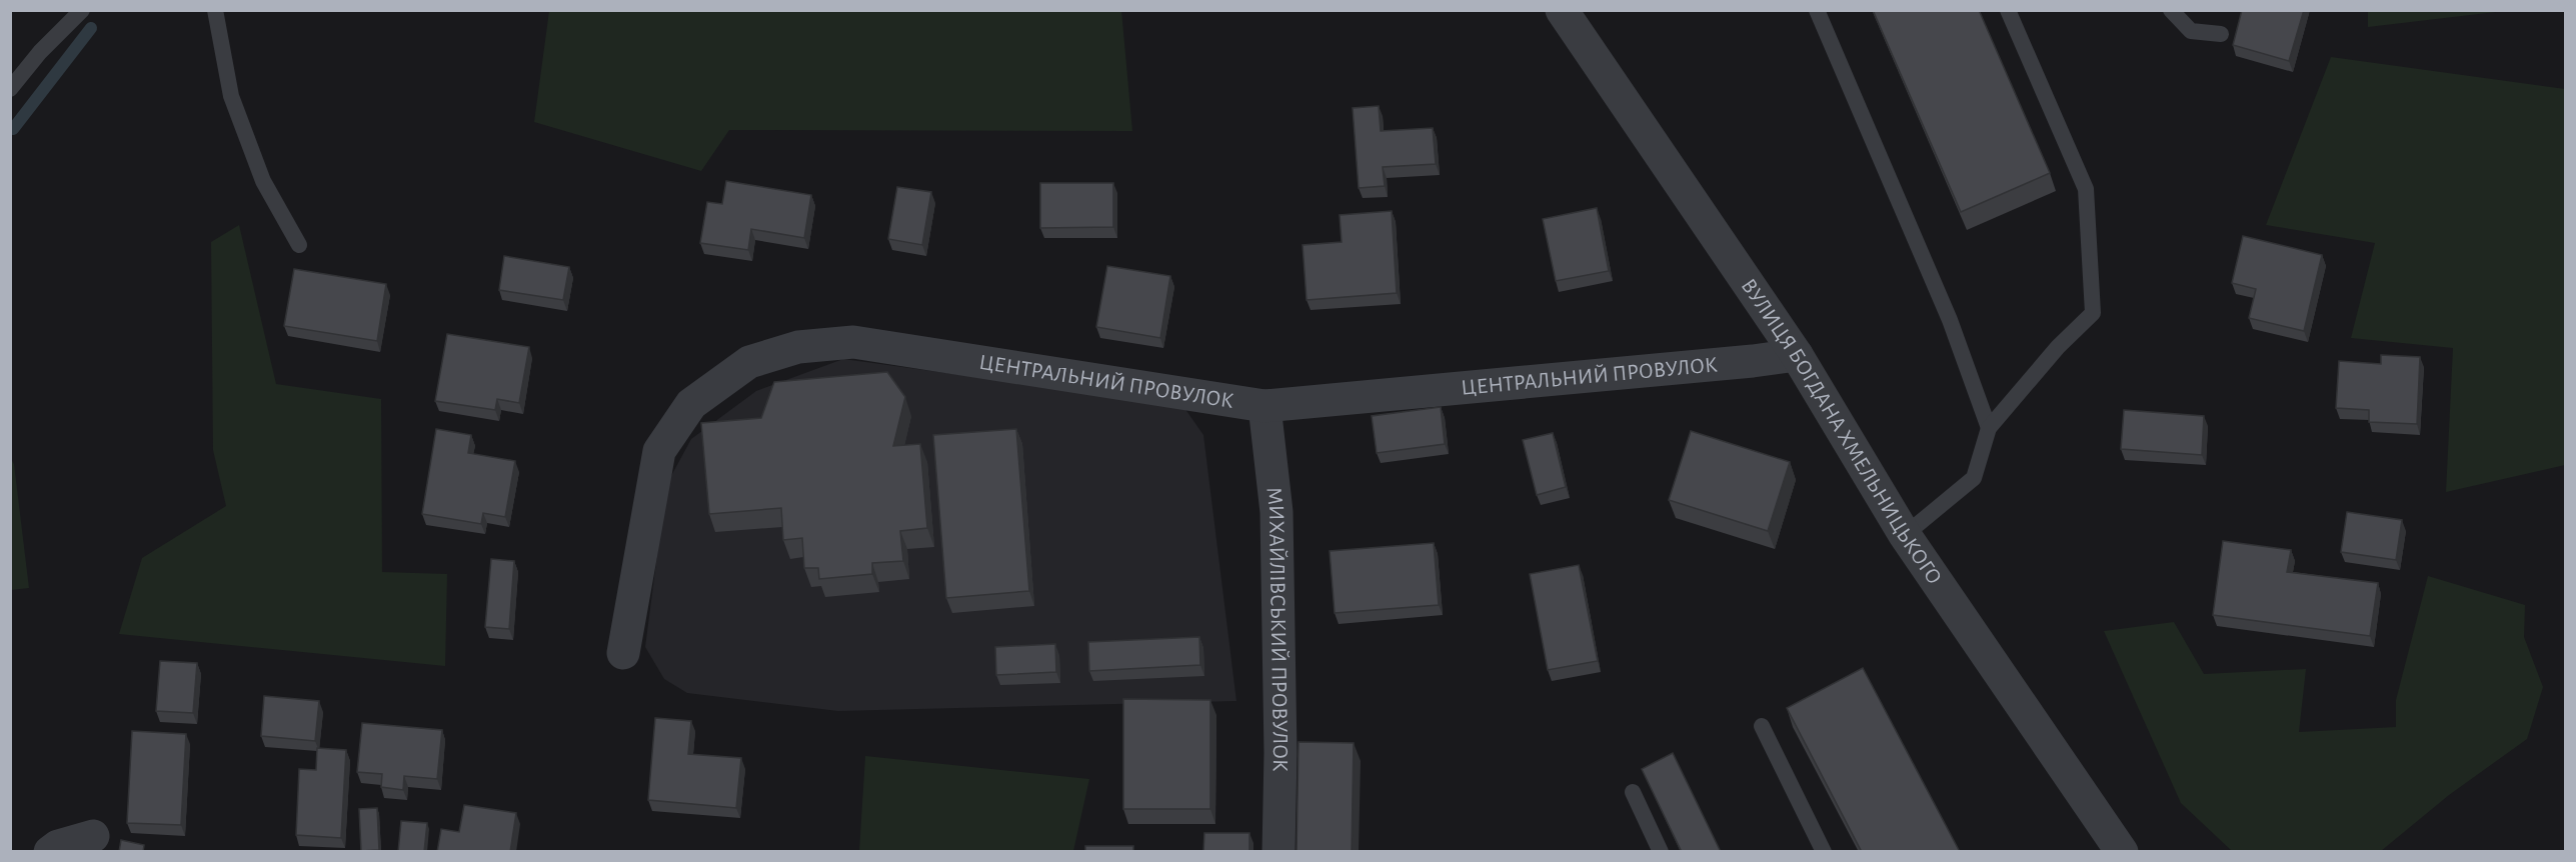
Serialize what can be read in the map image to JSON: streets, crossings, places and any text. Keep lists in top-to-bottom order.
{
  "streets": {
    "street": ["ЦЕНТРАЛЬНИЙ ПРОВУЛОК", "ВУЛИЦЯ БОГДАНА ХМЕЛЬНИЦЬКОГО", "МИХАЙЛІВСЬКИЙ ПРОВУЛОК"]
  },
  "crossings": [
    ["ЦЕНТРАЛЬНИЙ ПРОВУЛОК", "ВУЛИЦЯ БОГДАНА ХМЕЛЬНИЦЬКОГО"],
    ["ЦЕНТРАЛЬНИЙ ПРОВУЛОК", "МИХАЙЛІВСЬКИЙ ПРОВУЛОК"]
  ]
}
